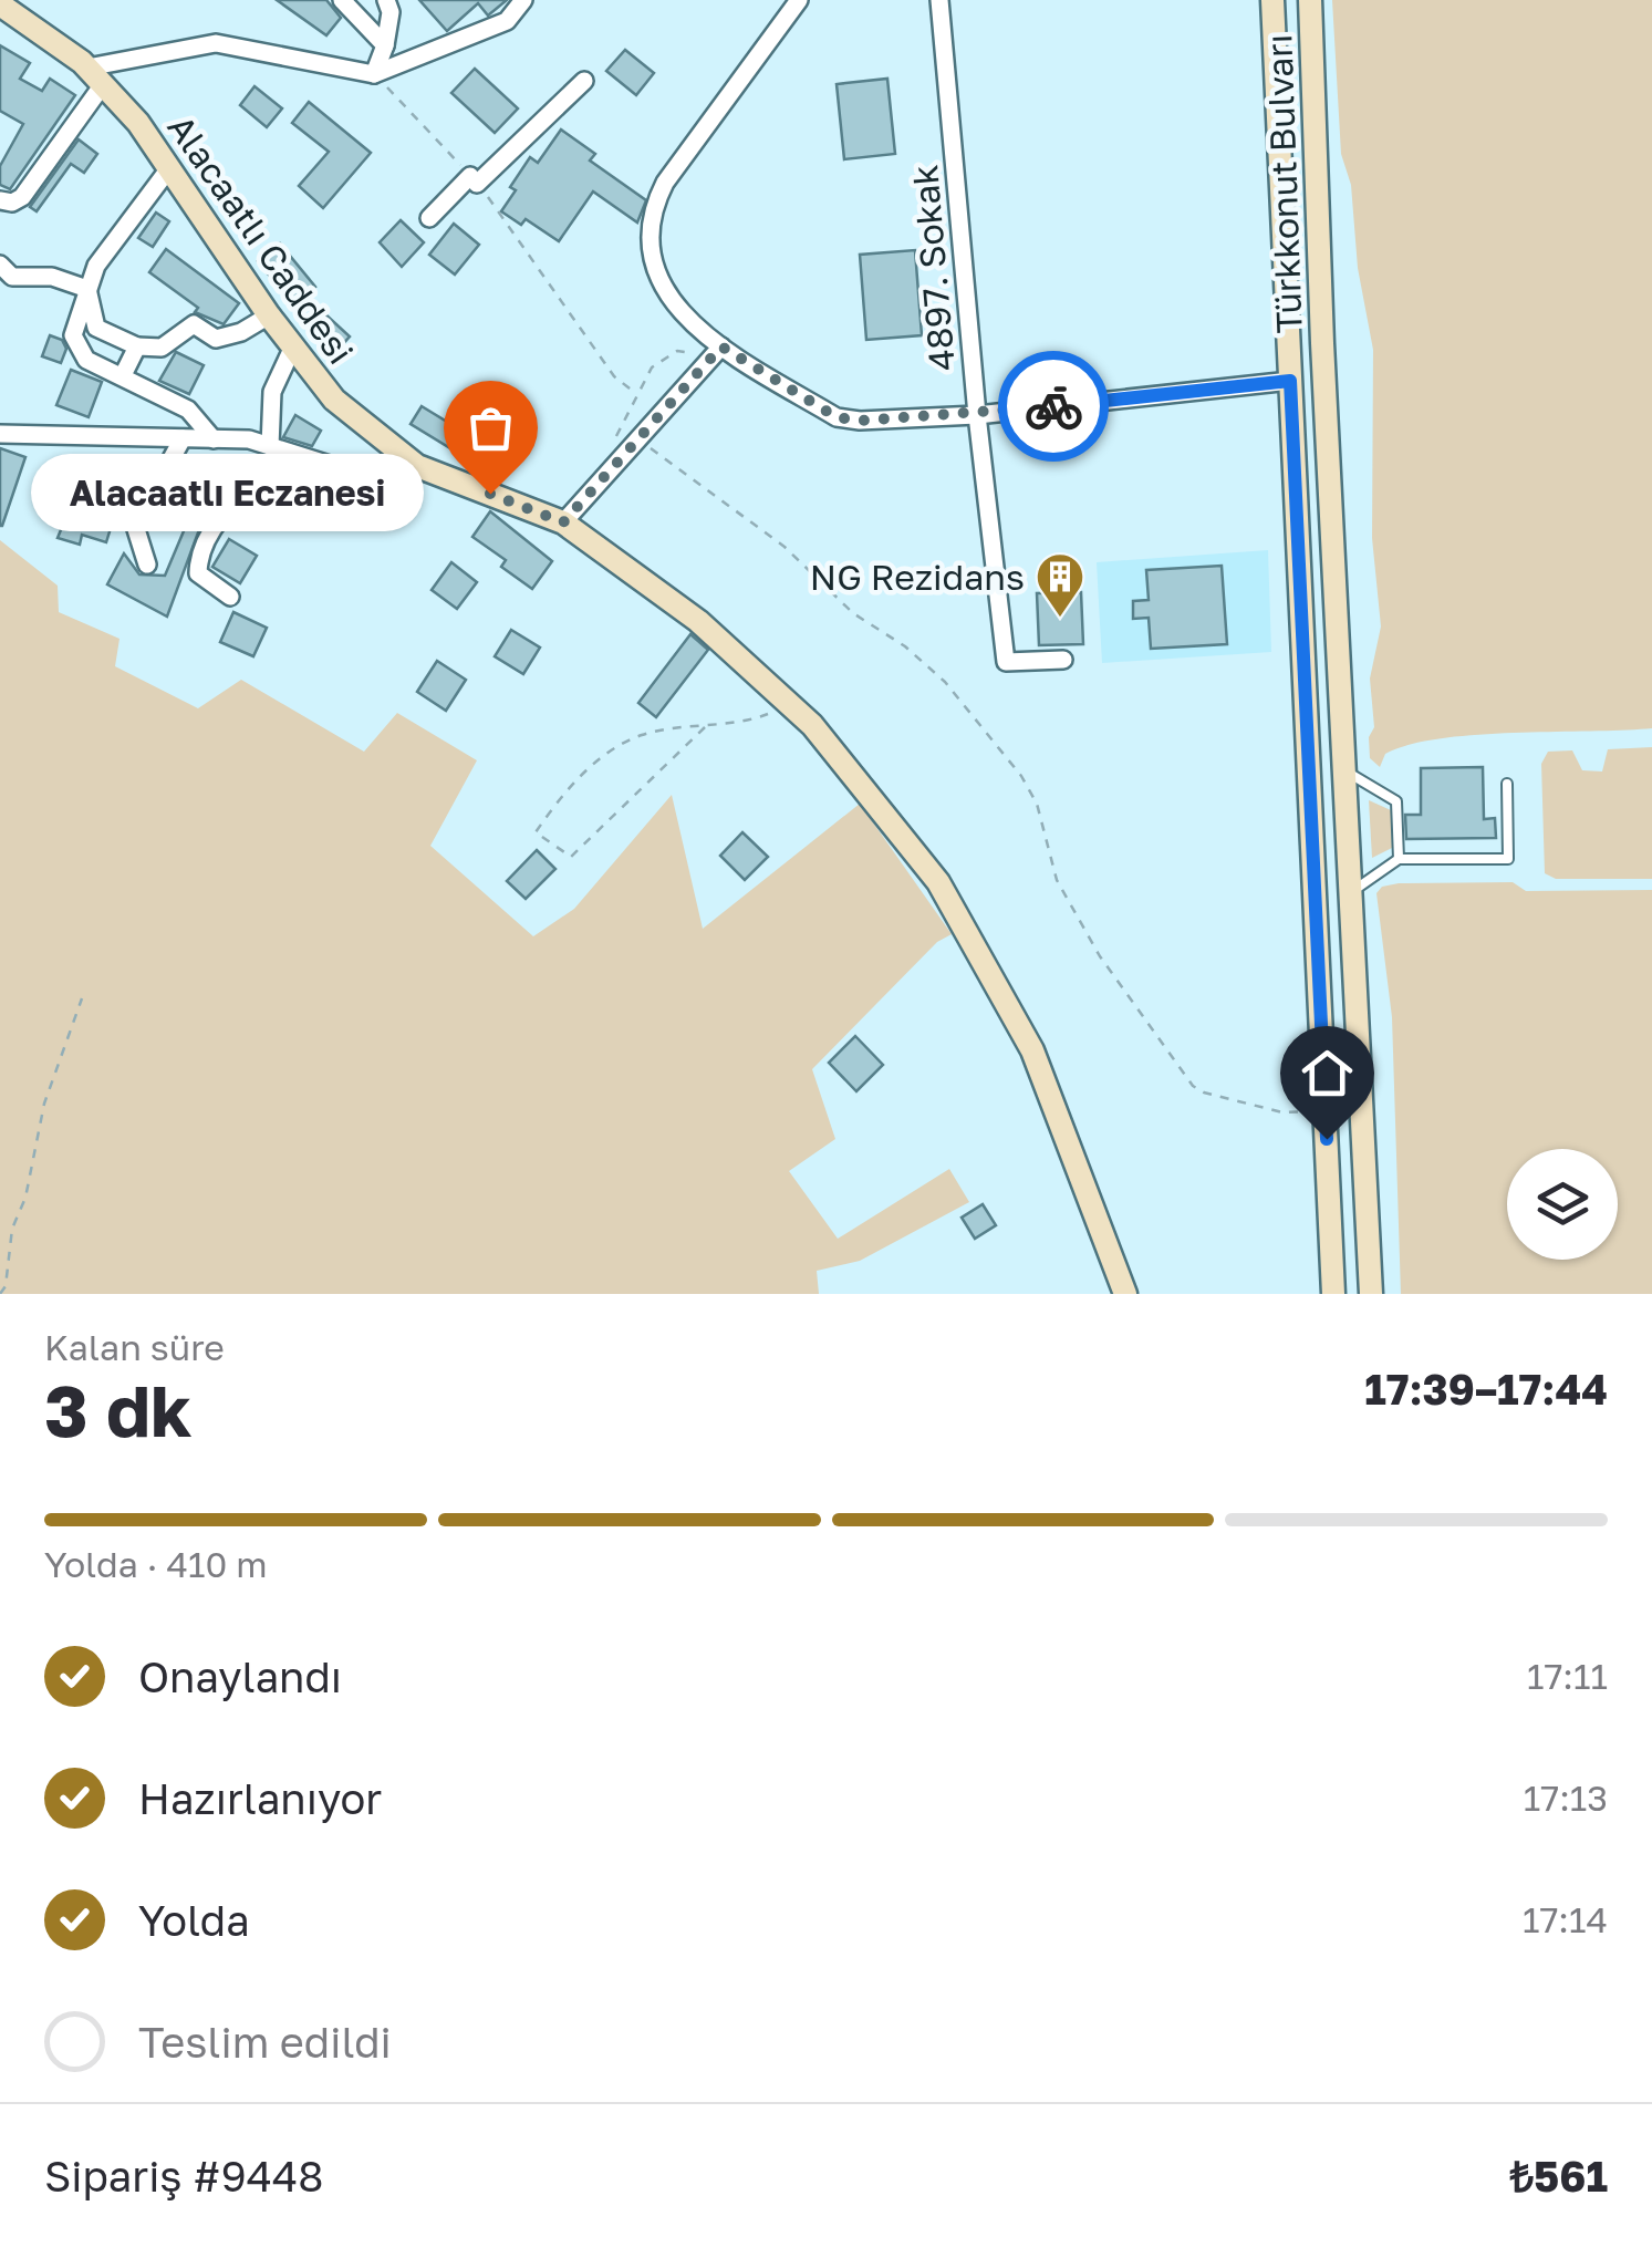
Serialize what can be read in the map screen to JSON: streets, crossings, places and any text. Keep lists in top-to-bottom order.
{
  "streets": {
    "street": ["Türkkonut Bulvarı", "Alacaatlı Caddesi", "4897. Sokak"]
  },
  "places": {
    "other": ["Alacaatlı Eczanesi"],
    "building": ["NG Rezidans"]
  },
  "page": {
    "bubble": "Alacaatlı Eczanesi",
    "heading": ["3 dk", "Kalan süre", "17:39–17:44"],
    "panel": ["Sipariş #9448", "₺561"],
    "bar": "Yolda · 410 m",
    "list": [
      ["Onaylandı", "17:11"],
      ["Hazırlanıyor", "17:13"],
      ["Yolda", "17:14"],
      "Teslim edildi"
    ]
  }
}
